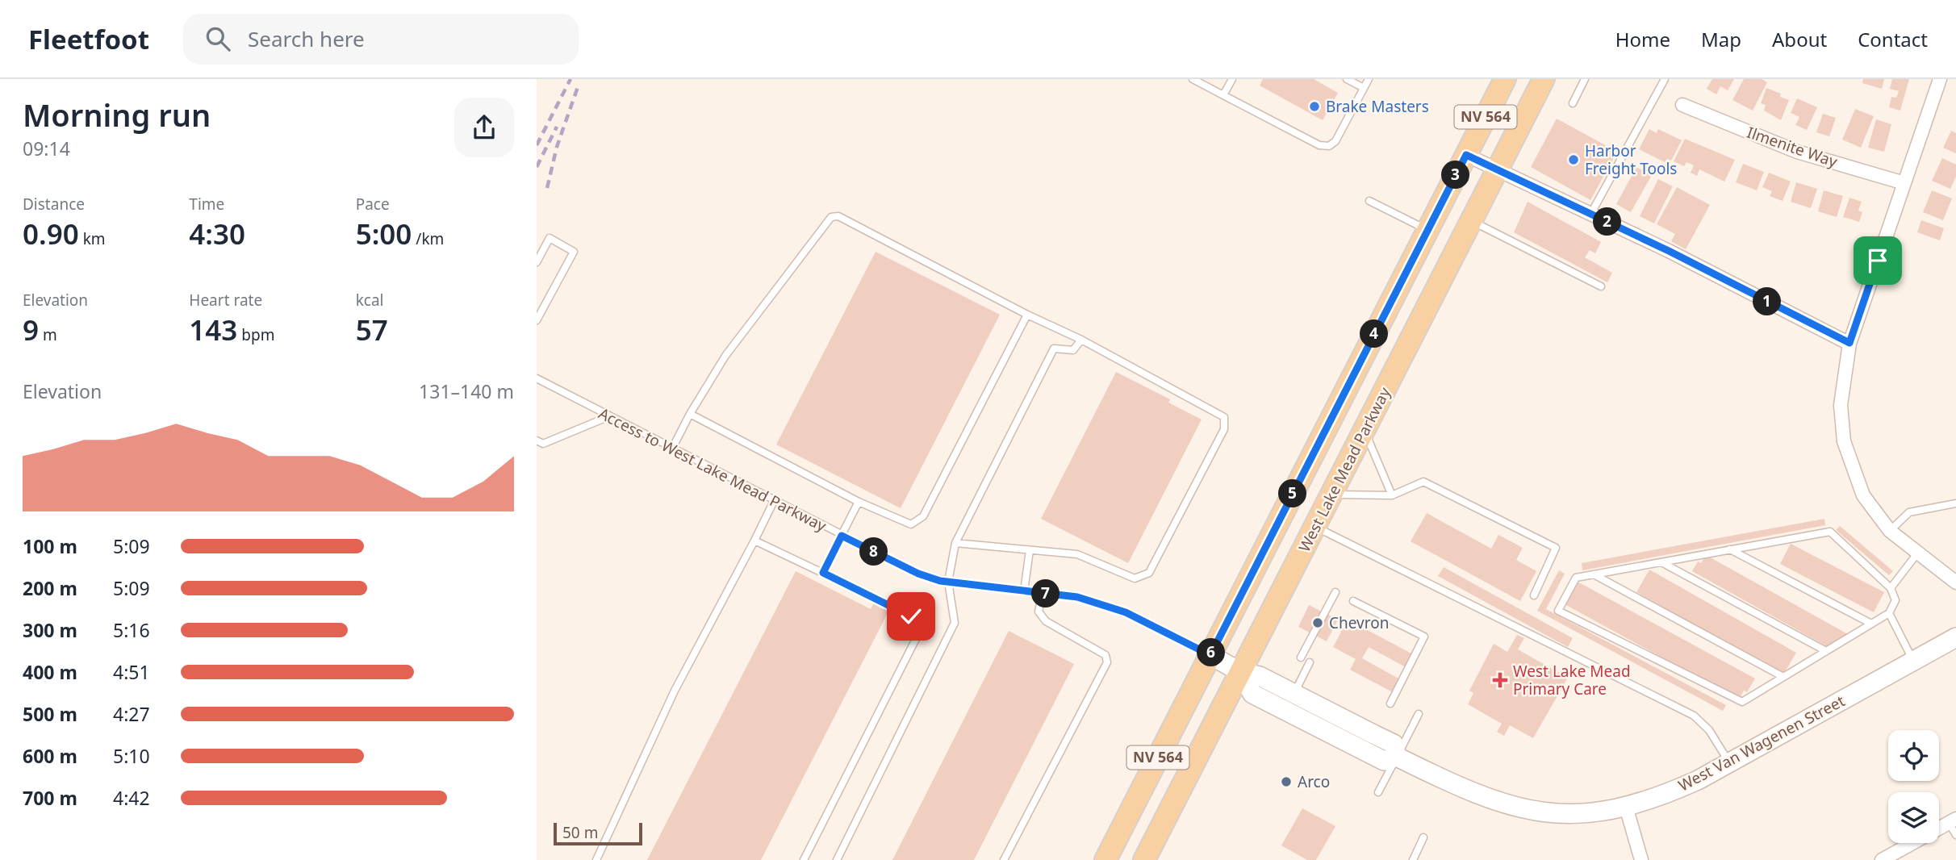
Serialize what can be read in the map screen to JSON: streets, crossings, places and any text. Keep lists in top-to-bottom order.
{
  "streets": {
    "main road": ["NV 564", "West Lake Mead Parkway", "West Van Wagenen Street"],
    "street": ["Ilmenite Way"],
    "lane": ["Access to West Lake Mead Parkway"]
  },
  "crossings": [
    ["NV 564", "Access to West Lake Mead Parkway"],
    ["NV 564", "West Van Wagenen Street"],
    ["Access to West Lake Mead Parkway", "West Van Wagenen Street"],
    ["West Lake Mead Parkway", "West Van Wagenen Street"]
  ],
  "places": {
    "other": [
      "Brake Masters",
      "Harbor Freight Tools",
      "Chevron",
      "Arco"
    ],
    "health": ["West Lake Mead Primary Care"]
  },
  "scale_bar": "50 m",
  "page": {
    "header": "Fleetfoot",
    "search": "Search here",
    "nav": [
      "Home",
      "Map",
      "About",
      "Contact"
    ],
    "heading": ["Morning run", "09:14"],
    "pins": [
      "3",
      "2",
      "1",
      "4",
      "5",
      "8",
      "7",
      "6"
    ],
    "stats": [
      ["Distance", "0.90 km"],
      ["Time", "4:30"],
      ["Pace", "5:00 /km"],
      ["Elevation", "9 m"],
      ["Heart rate", "143 bpm"],
      ["kcal", "57"]
    ],
    "chart": ["Elevation", "131–140 m"],
    "list": [
      {
        "name": "100 m",
        "note": "5:09"
      },
      {
        "name": "200 m",
        "note": "5:09"
      },
      {
        "name": "300 m",
        "note": "5:16"
      },
      {
        "name": "400 m",
        "note": "4:51"
      },
      {
        "name": "500 m",
        "note": "4:27"
      },
      {
        "name": "600 m",
        "note": "5:10"
      },
      {
        "name": "700 m",
        "note": "4:42"
      }
    ],
    "scale": "50 m"
  }
}
